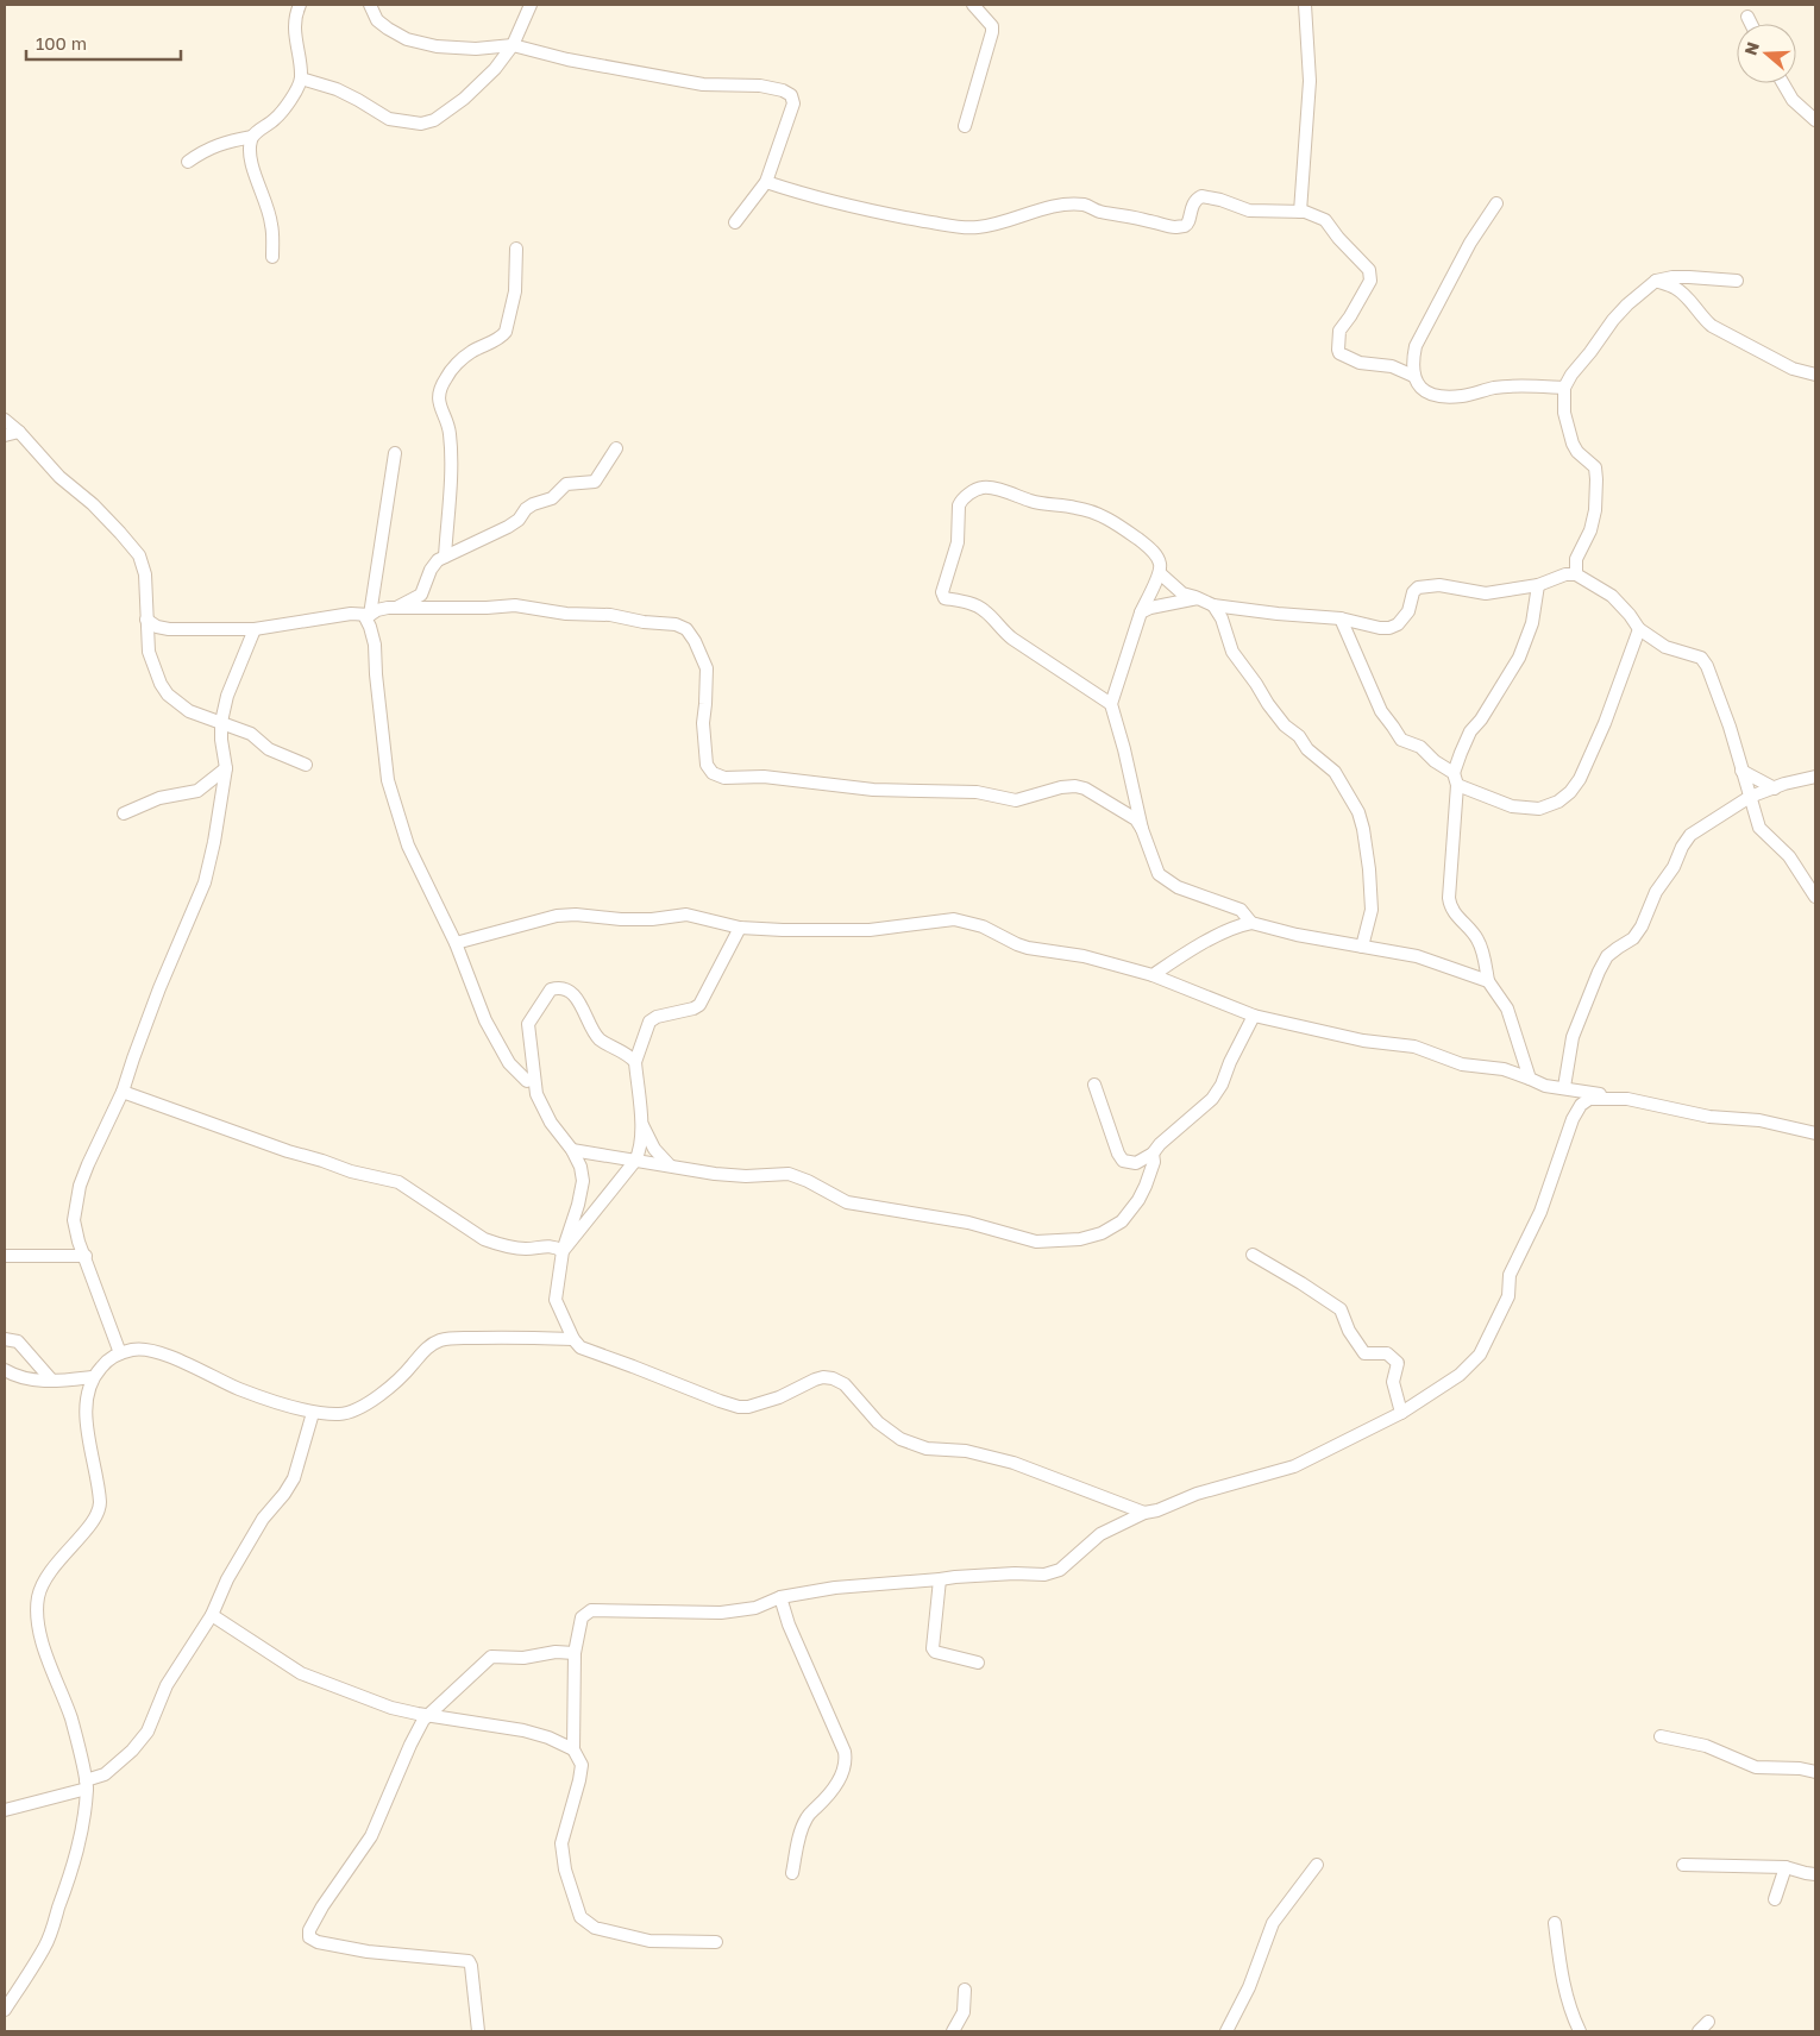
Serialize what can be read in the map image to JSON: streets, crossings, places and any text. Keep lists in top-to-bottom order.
{
  "scale_bar": "100 m",
  "north": "left"
}
